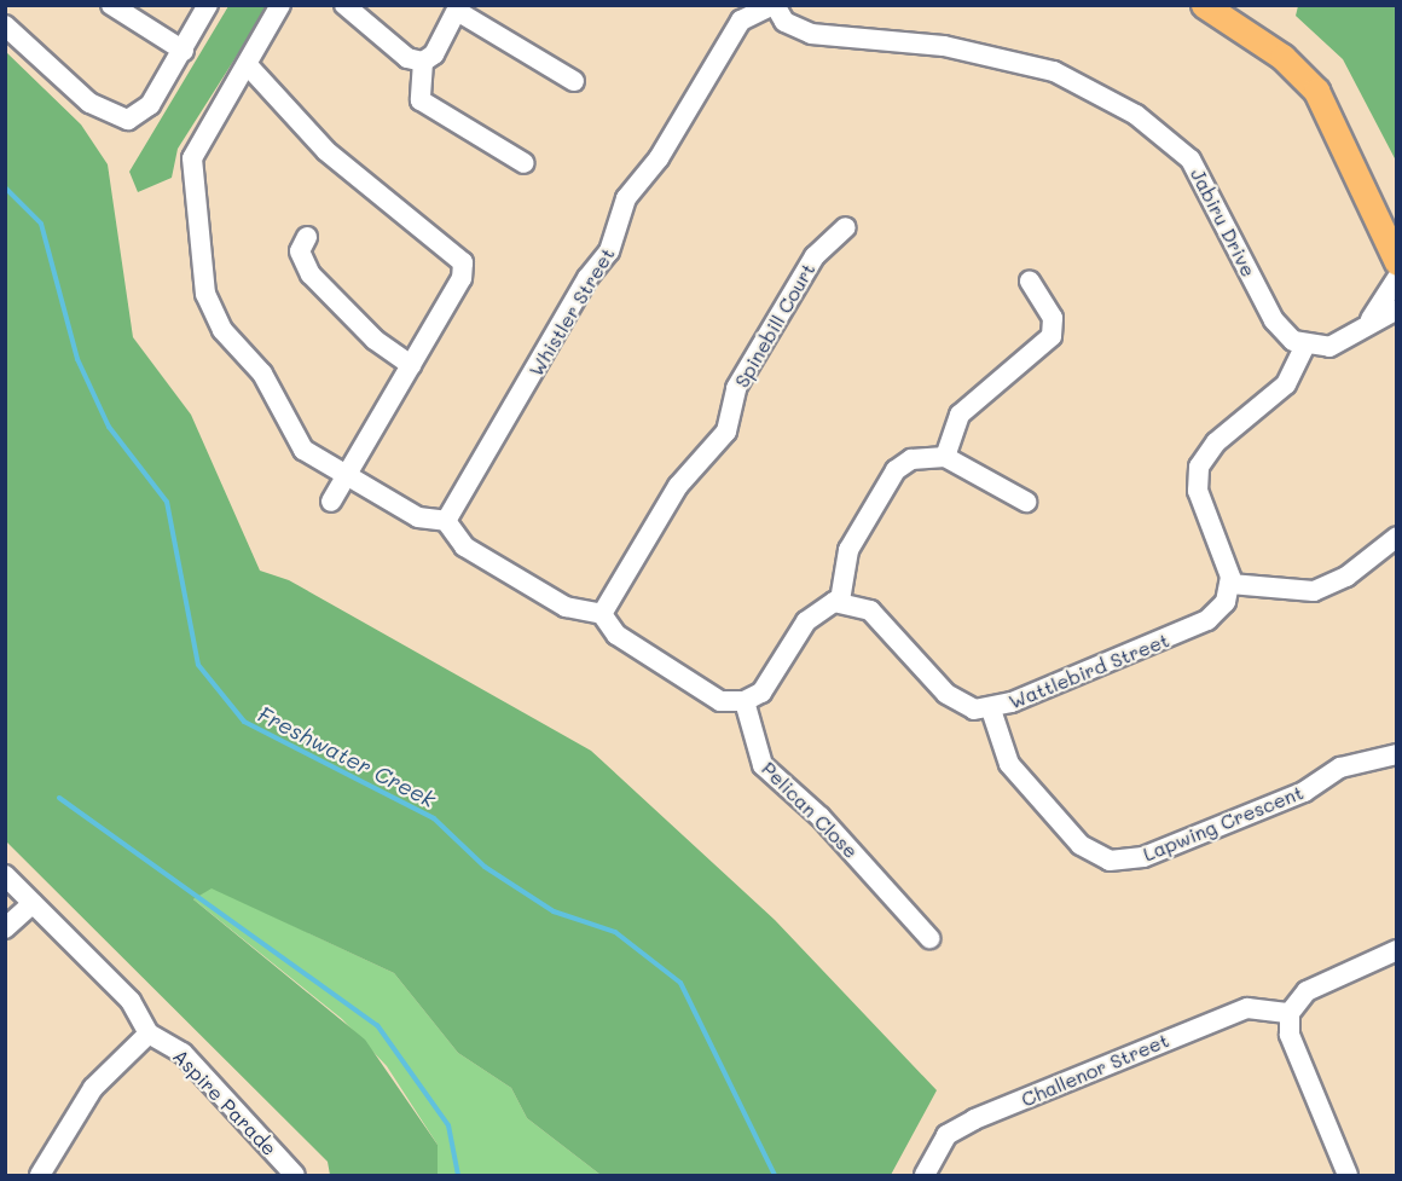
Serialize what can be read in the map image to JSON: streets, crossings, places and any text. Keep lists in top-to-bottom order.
{
  "streets": {
    "street": [
      "Jabiru Drive",
      "Whistler Street",
      "Spinebill Court",
      "Wattlebird Street",
      "Pelican Close",
      "Lapwing Crescent",
      "Challenor Street",
      "Aspire Parade"
    ]
  },
  "crossings": [
    ["Jabiru Drive", "Whistler Street"],
    ["Wattlebird Street", "Lapwing Crescent"]
  ],
  "water": ["Freshwater Creek"]
}
